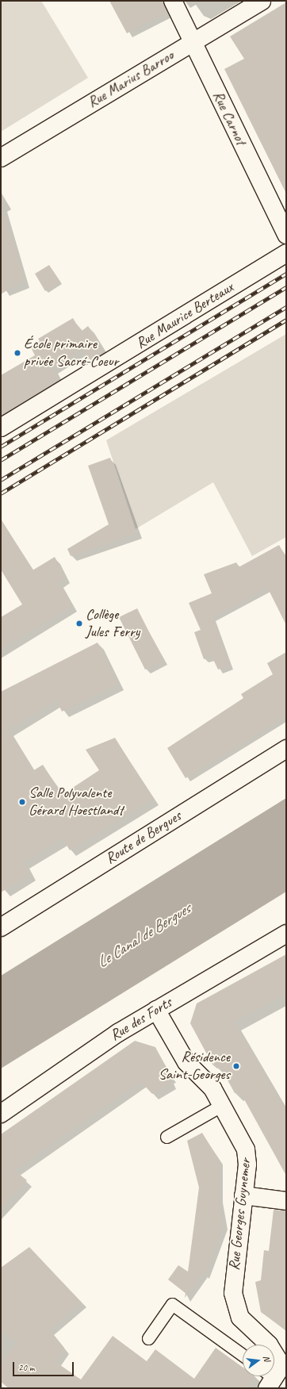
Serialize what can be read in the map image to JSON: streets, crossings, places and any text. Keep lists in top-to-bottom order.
{
  "streets": {
    "street": [
      "Rue Marius Barroo",
      "Rue Carnot",
      "Rue Maurice Berteaux",
      "Route de Bergues",
      "Rue des Forts",
      "Rue Georges Guynemer"
    ]
  },
  "crossings": [
    ["Rue Marius Barroo", "Rue Carnot"],
    ["Rue des Forts", "Rue Georges Guynemer"]
  ],
  "water": ["Le Canal de Bergues"],
  "places": [
    "École primaire privée Sacré-Coeur",
    "Collège Jules Ferry",
    "Salle Polyvalente Gérard Hoestlandt",
    "Résidence Saint-Georges"
  ],
  "scale_bar": "20 m",
  "north": "right"
}
